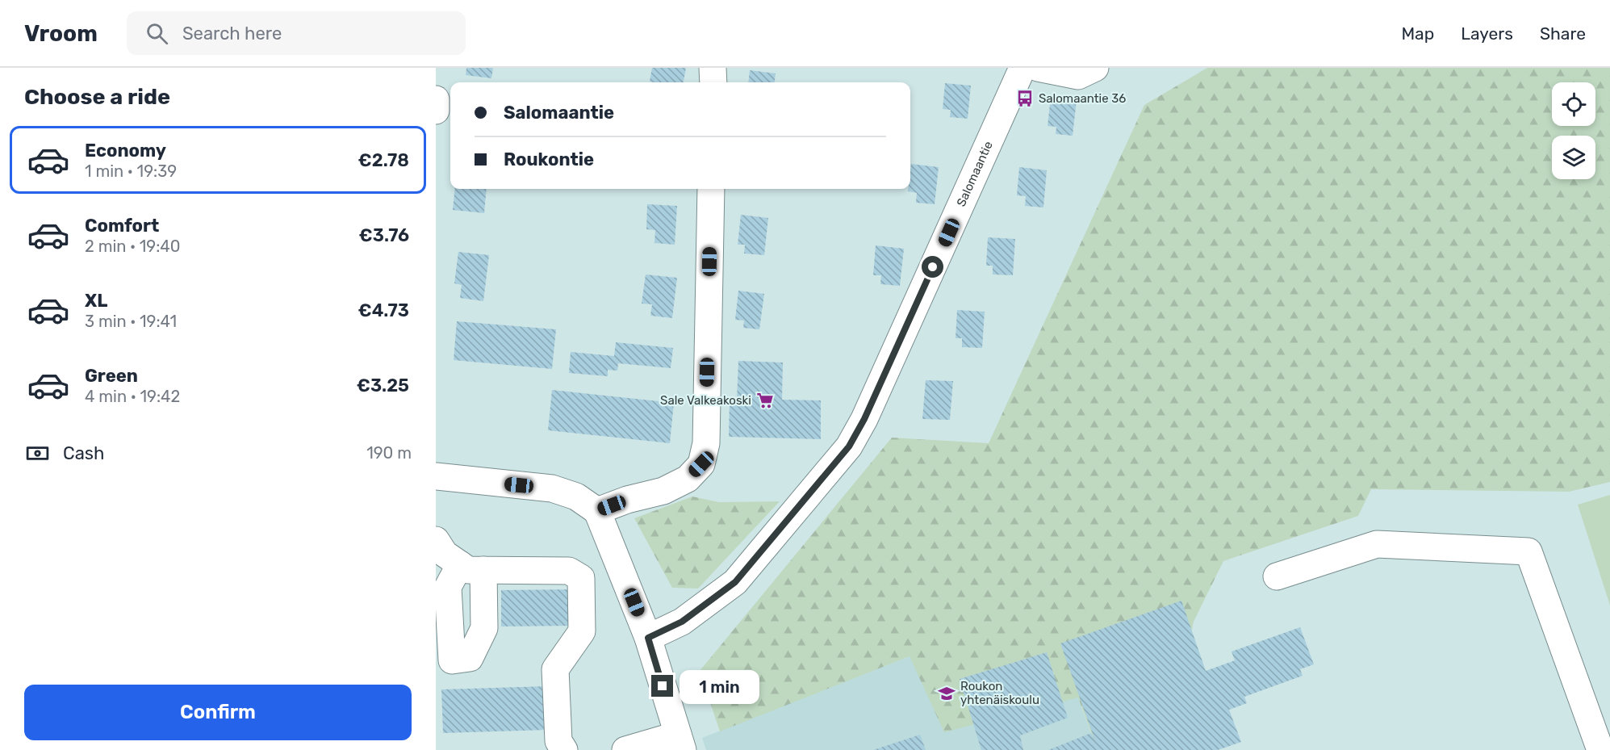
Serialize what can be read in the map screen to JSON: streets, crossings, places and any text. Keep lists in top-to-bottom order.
{
  "streets": {
    "street": ["Salomaantie"]
  },
  "places": {
    "bus stop": ["Salomaantie 36"],
    "supermarket": ["Sale Valkeakoski"],
    "school or university": ["Roukon yhtenäiskoulu"]
  },
  "page": {
    "header": "Vroom",
    "search": "Search here",
    "nav": ["Map", "Layers", "Share"],
    "heading": "Choose a ride",
    "banner": ["Salomaantie", "Roukontie"],
    "list": [
      {
        "name": "Economy",
        "note": "1 min · 19:39",
        "value": "€2.78"
      },
      {
        "name": "Comfort",
        "note": "2 min · 19:40",
        "value": "€3.76"
      },
      {
        "name": "XL",
        "note": "3 min · 19:41",
        "value": "€4.73"
      },
      {
        "name": "Green",
        "note": "4 min · 19:42",
        "value": "€3.25"
      }
    ],
    "pay": ["Cash", "190 m"],
    "bubble": "1 min",
    "buttons": "Confirm"
  }
}
